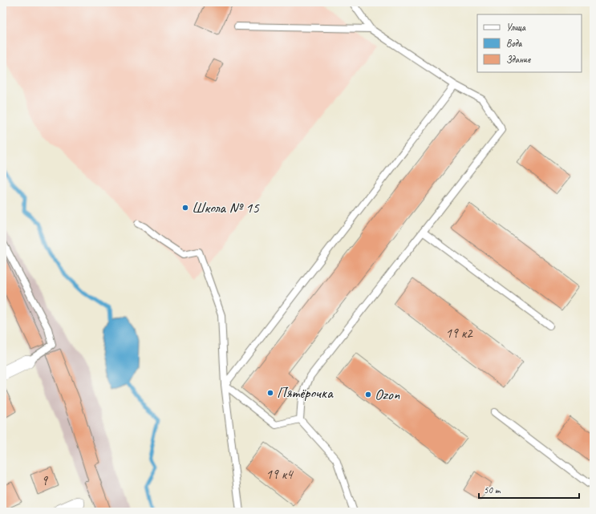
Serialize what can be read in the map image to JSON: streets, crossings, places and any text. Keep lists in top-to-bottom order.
{
  "places": ["Школа № 15", "Пятёрочка", "Ozon"],
  "house_numbers": ["19 к2", "19 к4", "9"],
  "legend": ["Улица", "Вода", "Здание"],
  "scale_bar": "50 m"
}
